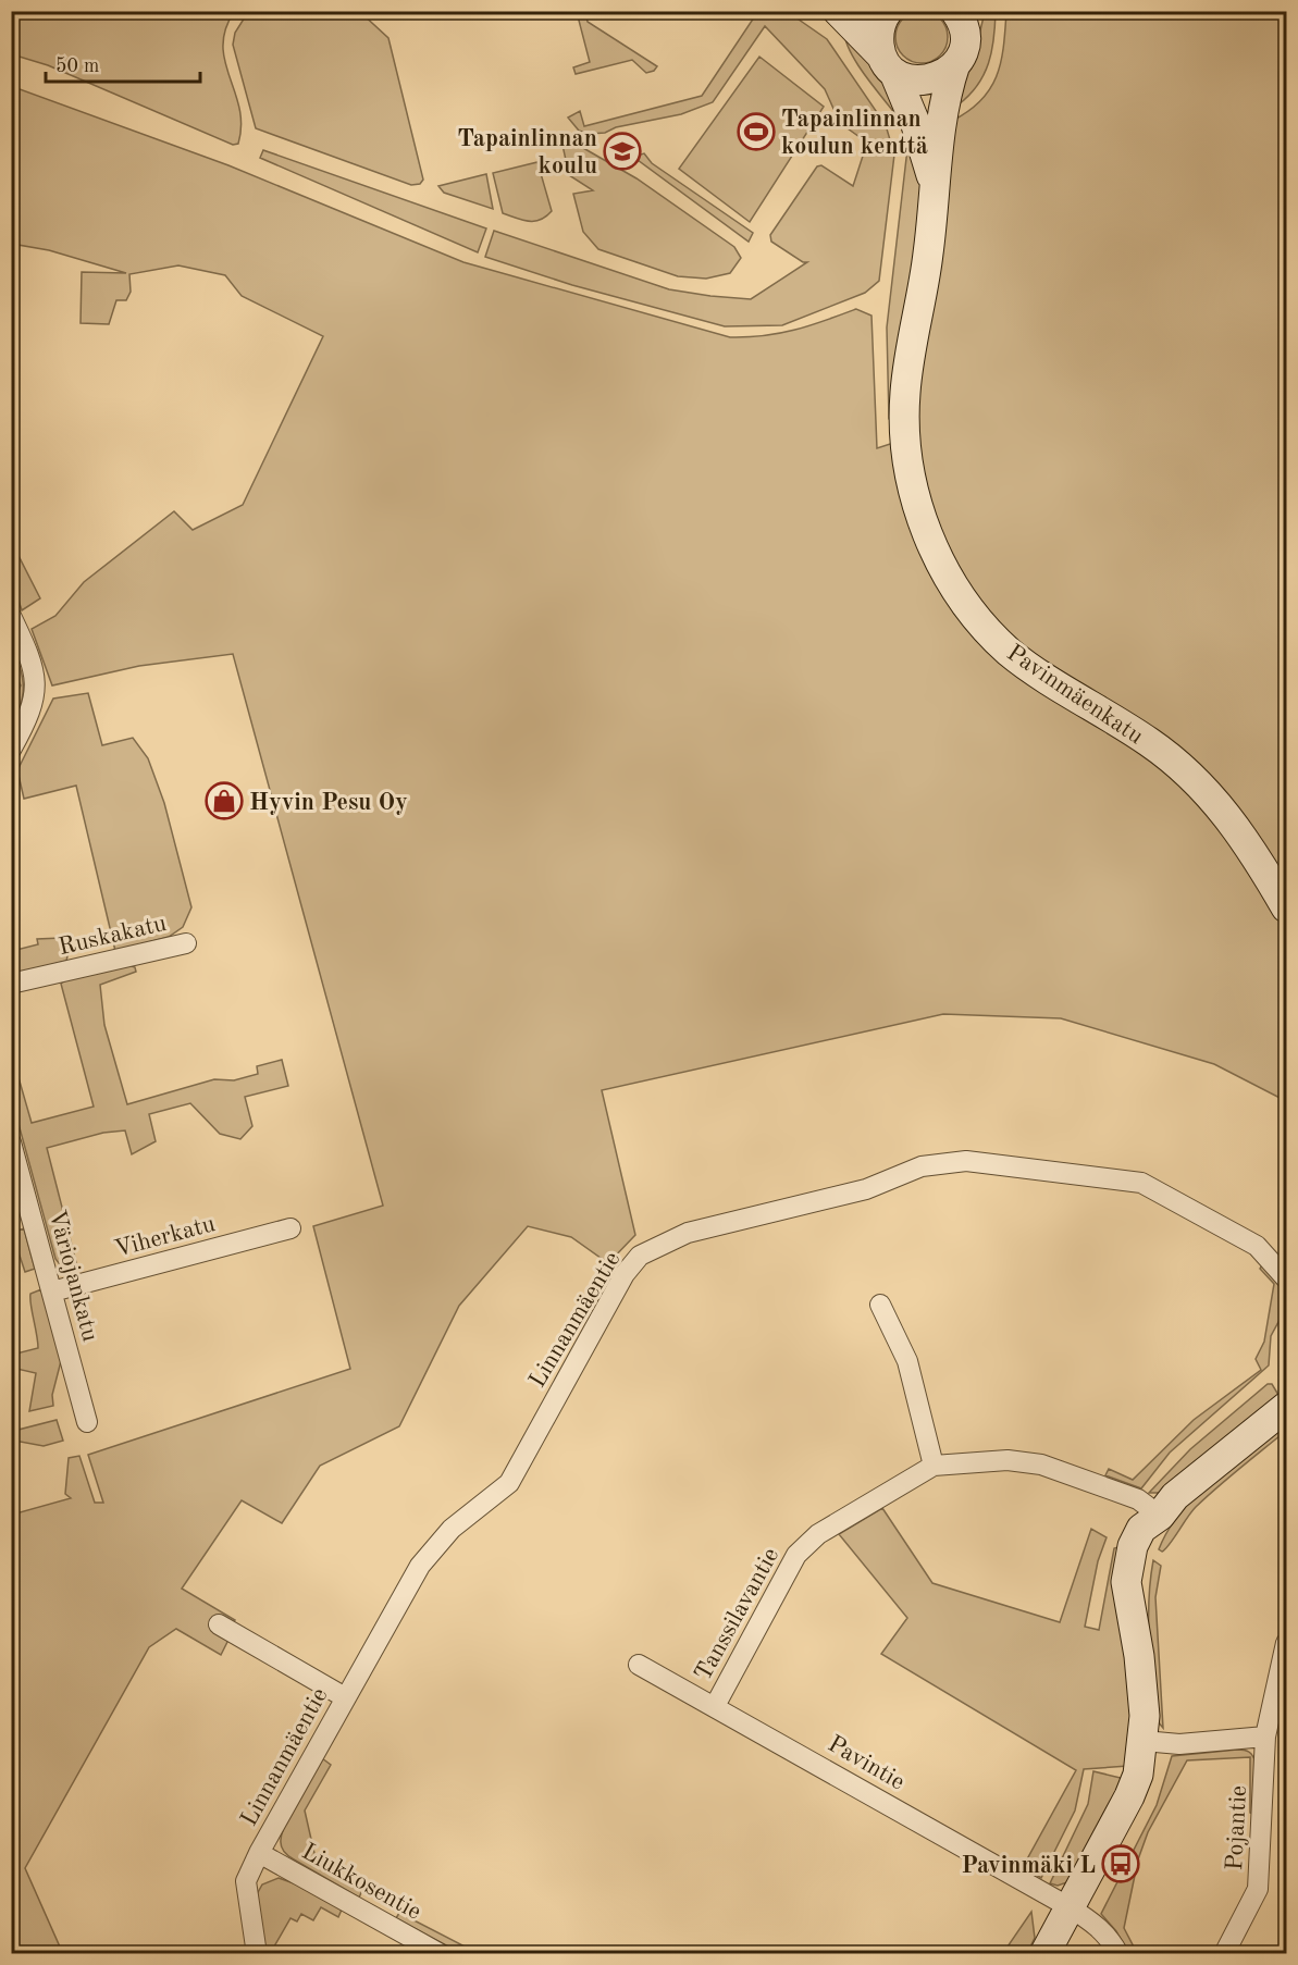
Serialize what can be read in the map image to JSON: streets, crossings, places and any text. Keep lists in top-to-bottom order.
{
  "streets": {
    "street": [
      "Pavinmäenkatu",
      "Ruskakatu",
      "Viherkatu",
      "Väriojankatu",
      "Linnanmäentie",
      "Tanssilavantie",
      "Pavintie",
      "Pojantie",
      "Liukkosentie"
    ]
  },
  "crossings": [
    ["Viherkatu", "Väriojankatu"],
    ["Linnanmäentie", "Liukkosentie"],
    ["Tanssilavantie", "Pavintie"]
  ],
  "places": {
    "sports": ["Tapainlinnan koulun kenttä"],
    "school or university": ["Tapainlinnan koulu"],
    "shop": ["Hyvin Pesu Oy"],
    "bus stop": ["Pavinmäki L"]
  },
  "scale_bar": "50 m"
}
